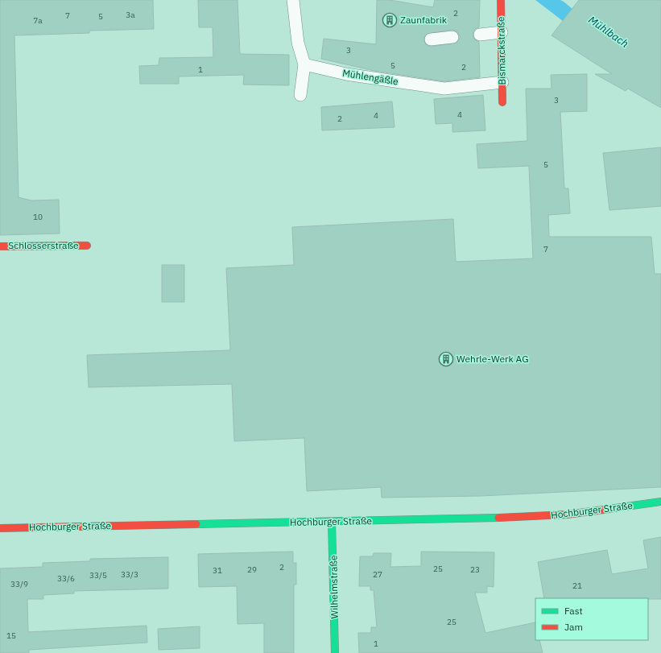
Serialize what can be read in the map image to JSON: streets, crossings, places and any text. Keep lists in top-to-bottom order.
{
  "streets": {
    "street": [
      "Bismarckstraße",
      "Schlosserstraße",
      "Hochburger Straße",
      "Wilhelmstraße"
    ],
    "lane": ["Mühlengäßle"]
  },
  "crossings": [
    ["Bismarckstraße", "Mühlengäßle"],
    ["Hochburger Straße", "Wilhelmstraße"]
  ],
  "water": ["Mühlbach"],
  "places": {
    "building": ["Zaunfabrik", "Wehrle-Werk AG"]
  },
  "house_numbers": [
    "2",
    "3a",
    "7",
    "5",
    "7a",
    "3",
    "5",
    "2",
    "1",
    "3",
    "4",
    "4",
    "2",
    "5",
    "10",
    "7",
    "2",
    "25",
    "29",
    "23",
    "31",
    "33/3",
    "27",
    "33/5",
    "33/6",
    "33/9",
    "21",
    "25",
    "15",
    "1"
  ],
  "legend": ["Fast", "Jam"]
}
